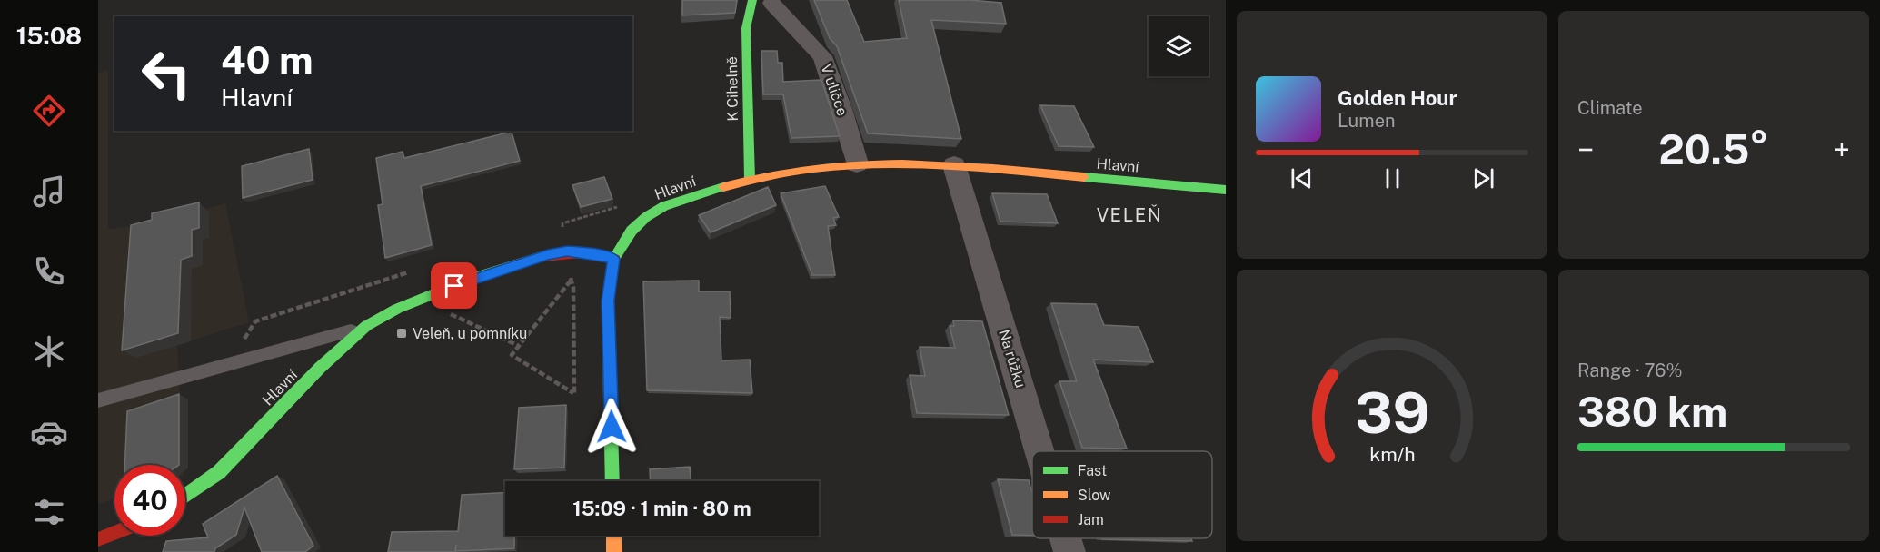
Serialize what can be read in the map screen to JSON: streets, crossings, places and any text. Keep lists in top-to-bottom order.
{
  "streets": {
    "street": [
      "K Cihelně",
      "V uličce",
      "Hlavní",
      "Na růžku"
    ]
  },
  "crossings": [
    ["K Cihelně", "V uličce"],
    ["K Cihelně", "Hlavní"],
    ["V uličce", "Hlavní"],
    ["Hlavní", "Na růžku"]
  ],
  "districts": ["VELEŇ"],
  "places": {
    "transit": ["Veleň, u pomníku"]
  },
  "legend": ["Fast", "Slow", "Jam"],
  "page": {
    "tabs": "15:08",
    "tile": [
      "Climate",
      ["Range · 76%", "380 km"]
    ],
    "turn": ["40 m", "Hlavní"],
    "song": ["Golden Hour", "Lumen"],
    "heat": ["−", "20.5°", "+"],
    "limit": "40",
    "trip": "15:09 · 1 min · 80 m",
    "gauge": ["39", "km/h"]
  }
}
